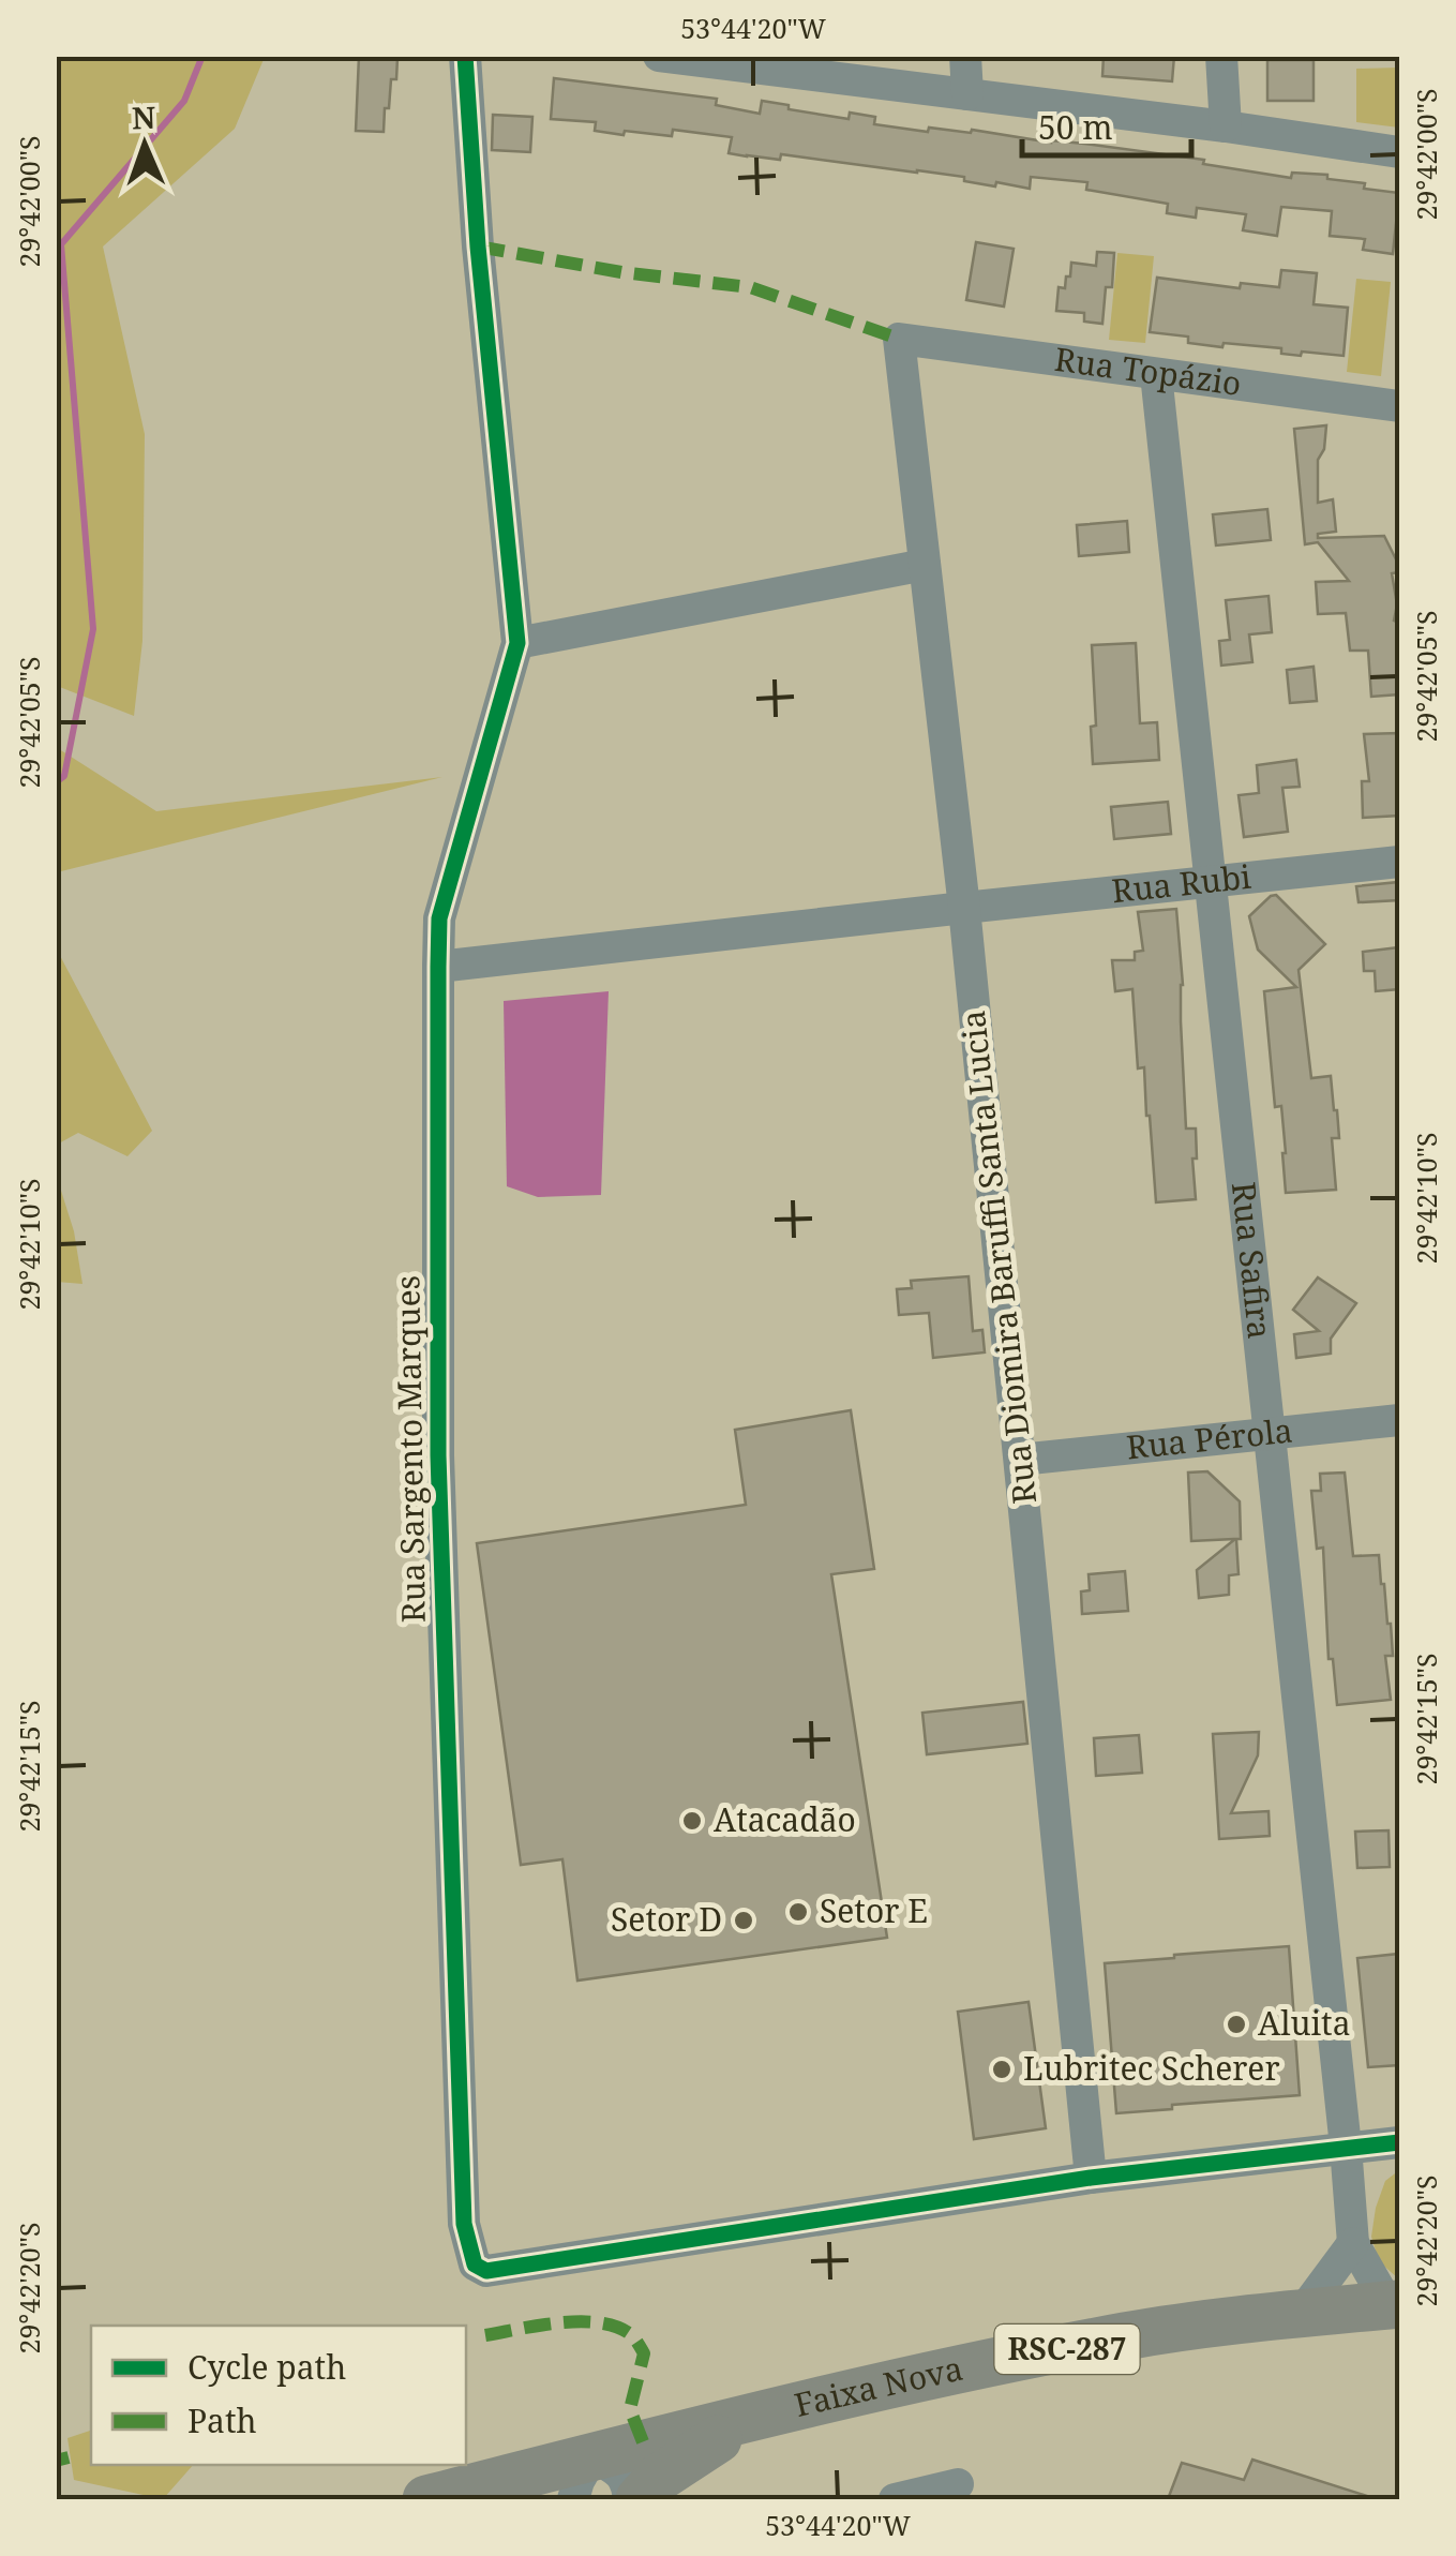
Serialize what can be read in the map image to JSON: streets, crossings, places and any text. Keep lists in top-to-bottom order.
{
  "streets": {
    "highway": ["RSC-287", "Faixa Nova"],
    "street": [
      "Rua Topázio",
      "Rua Rubi",
      "Rua Diomira Baruffi Santa Lucia",
      "Rua Safira",
      "Rua Pérola",
      "Rua Sargento Marques"
    ]
  },
  "crossings": [
    ["Rua Topázio", "Rua Diomira Baruffi Santa Lucia"],
    ["Rua Topázio", "Rua Safira"],
    ["Rua Rubi", "Rua Diomira Baruffi Santa Lucia"],
    ["Rua Rubi", "Rua Safira"],
    ["Rua Rubi", "Rua Sargento Marques"],
    ["Rua Diomira Baruffi Santa Lucia", "Rua Pérola"],
    ["Rua Diomira Baruffi Santa Lucia", "Rua Sargento Marques"],
    ["Rua Safira", "Rua Pérola"]
  ],
  "places": [
    "Atacadão",
    "Setor E",
    "Setor D",
    "Aluita",
    "Lubritec Scherer"
  ],
  "legend": ["Cycle path", "Path"],
  "scale_bar": "50 m",
  "north": "top",
  "coordinates": [
    "53°44'20\"W",
    "29°42'00\"S",
    "29°42'05\"S",
    "29°42'10\"S",
    "29°42'15\"S",
    "29°42'20\"S"
  ]
}
